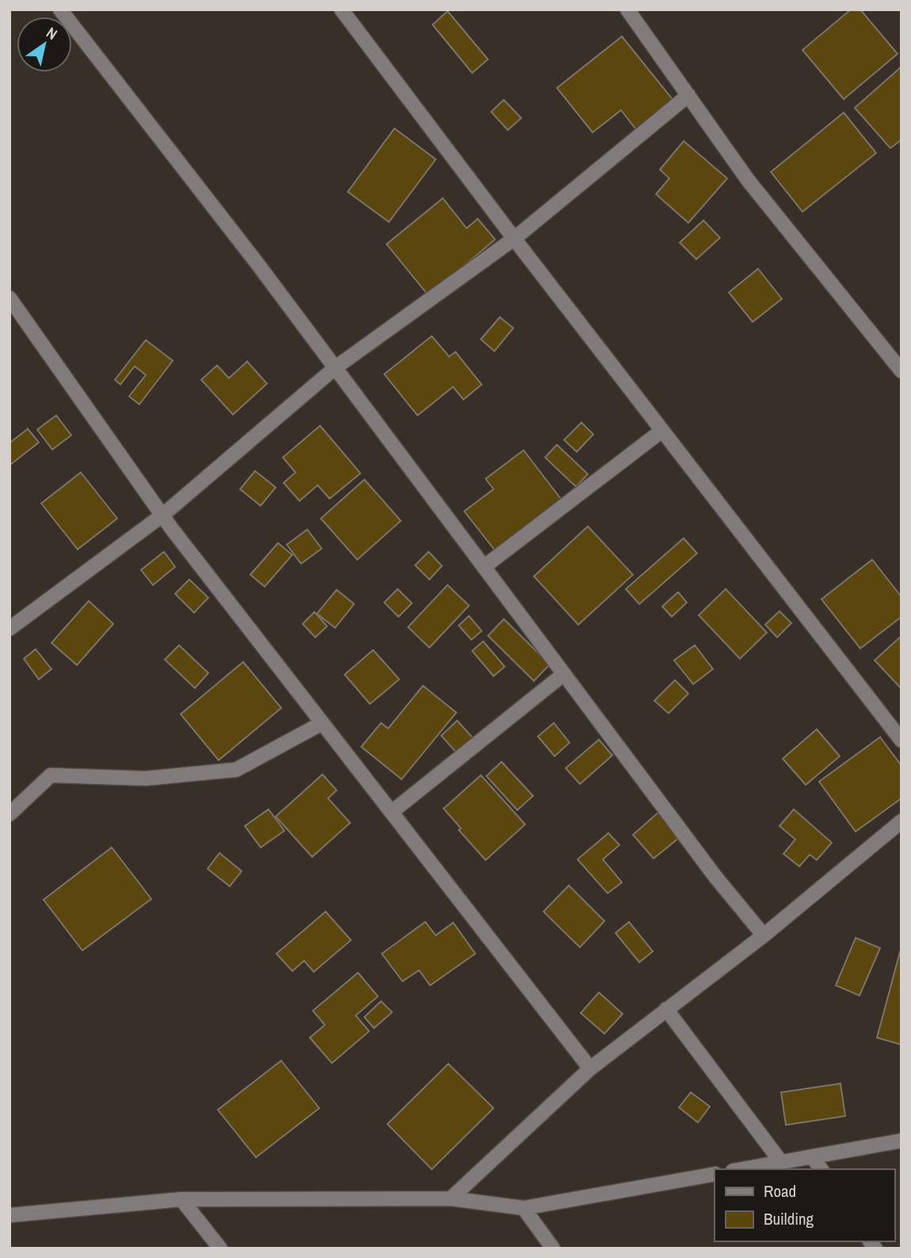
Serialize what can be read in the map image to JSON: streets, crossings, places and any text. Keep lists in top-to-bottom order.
{
  "legend": ["Road", "Building"],
  "north": "top right"
}
